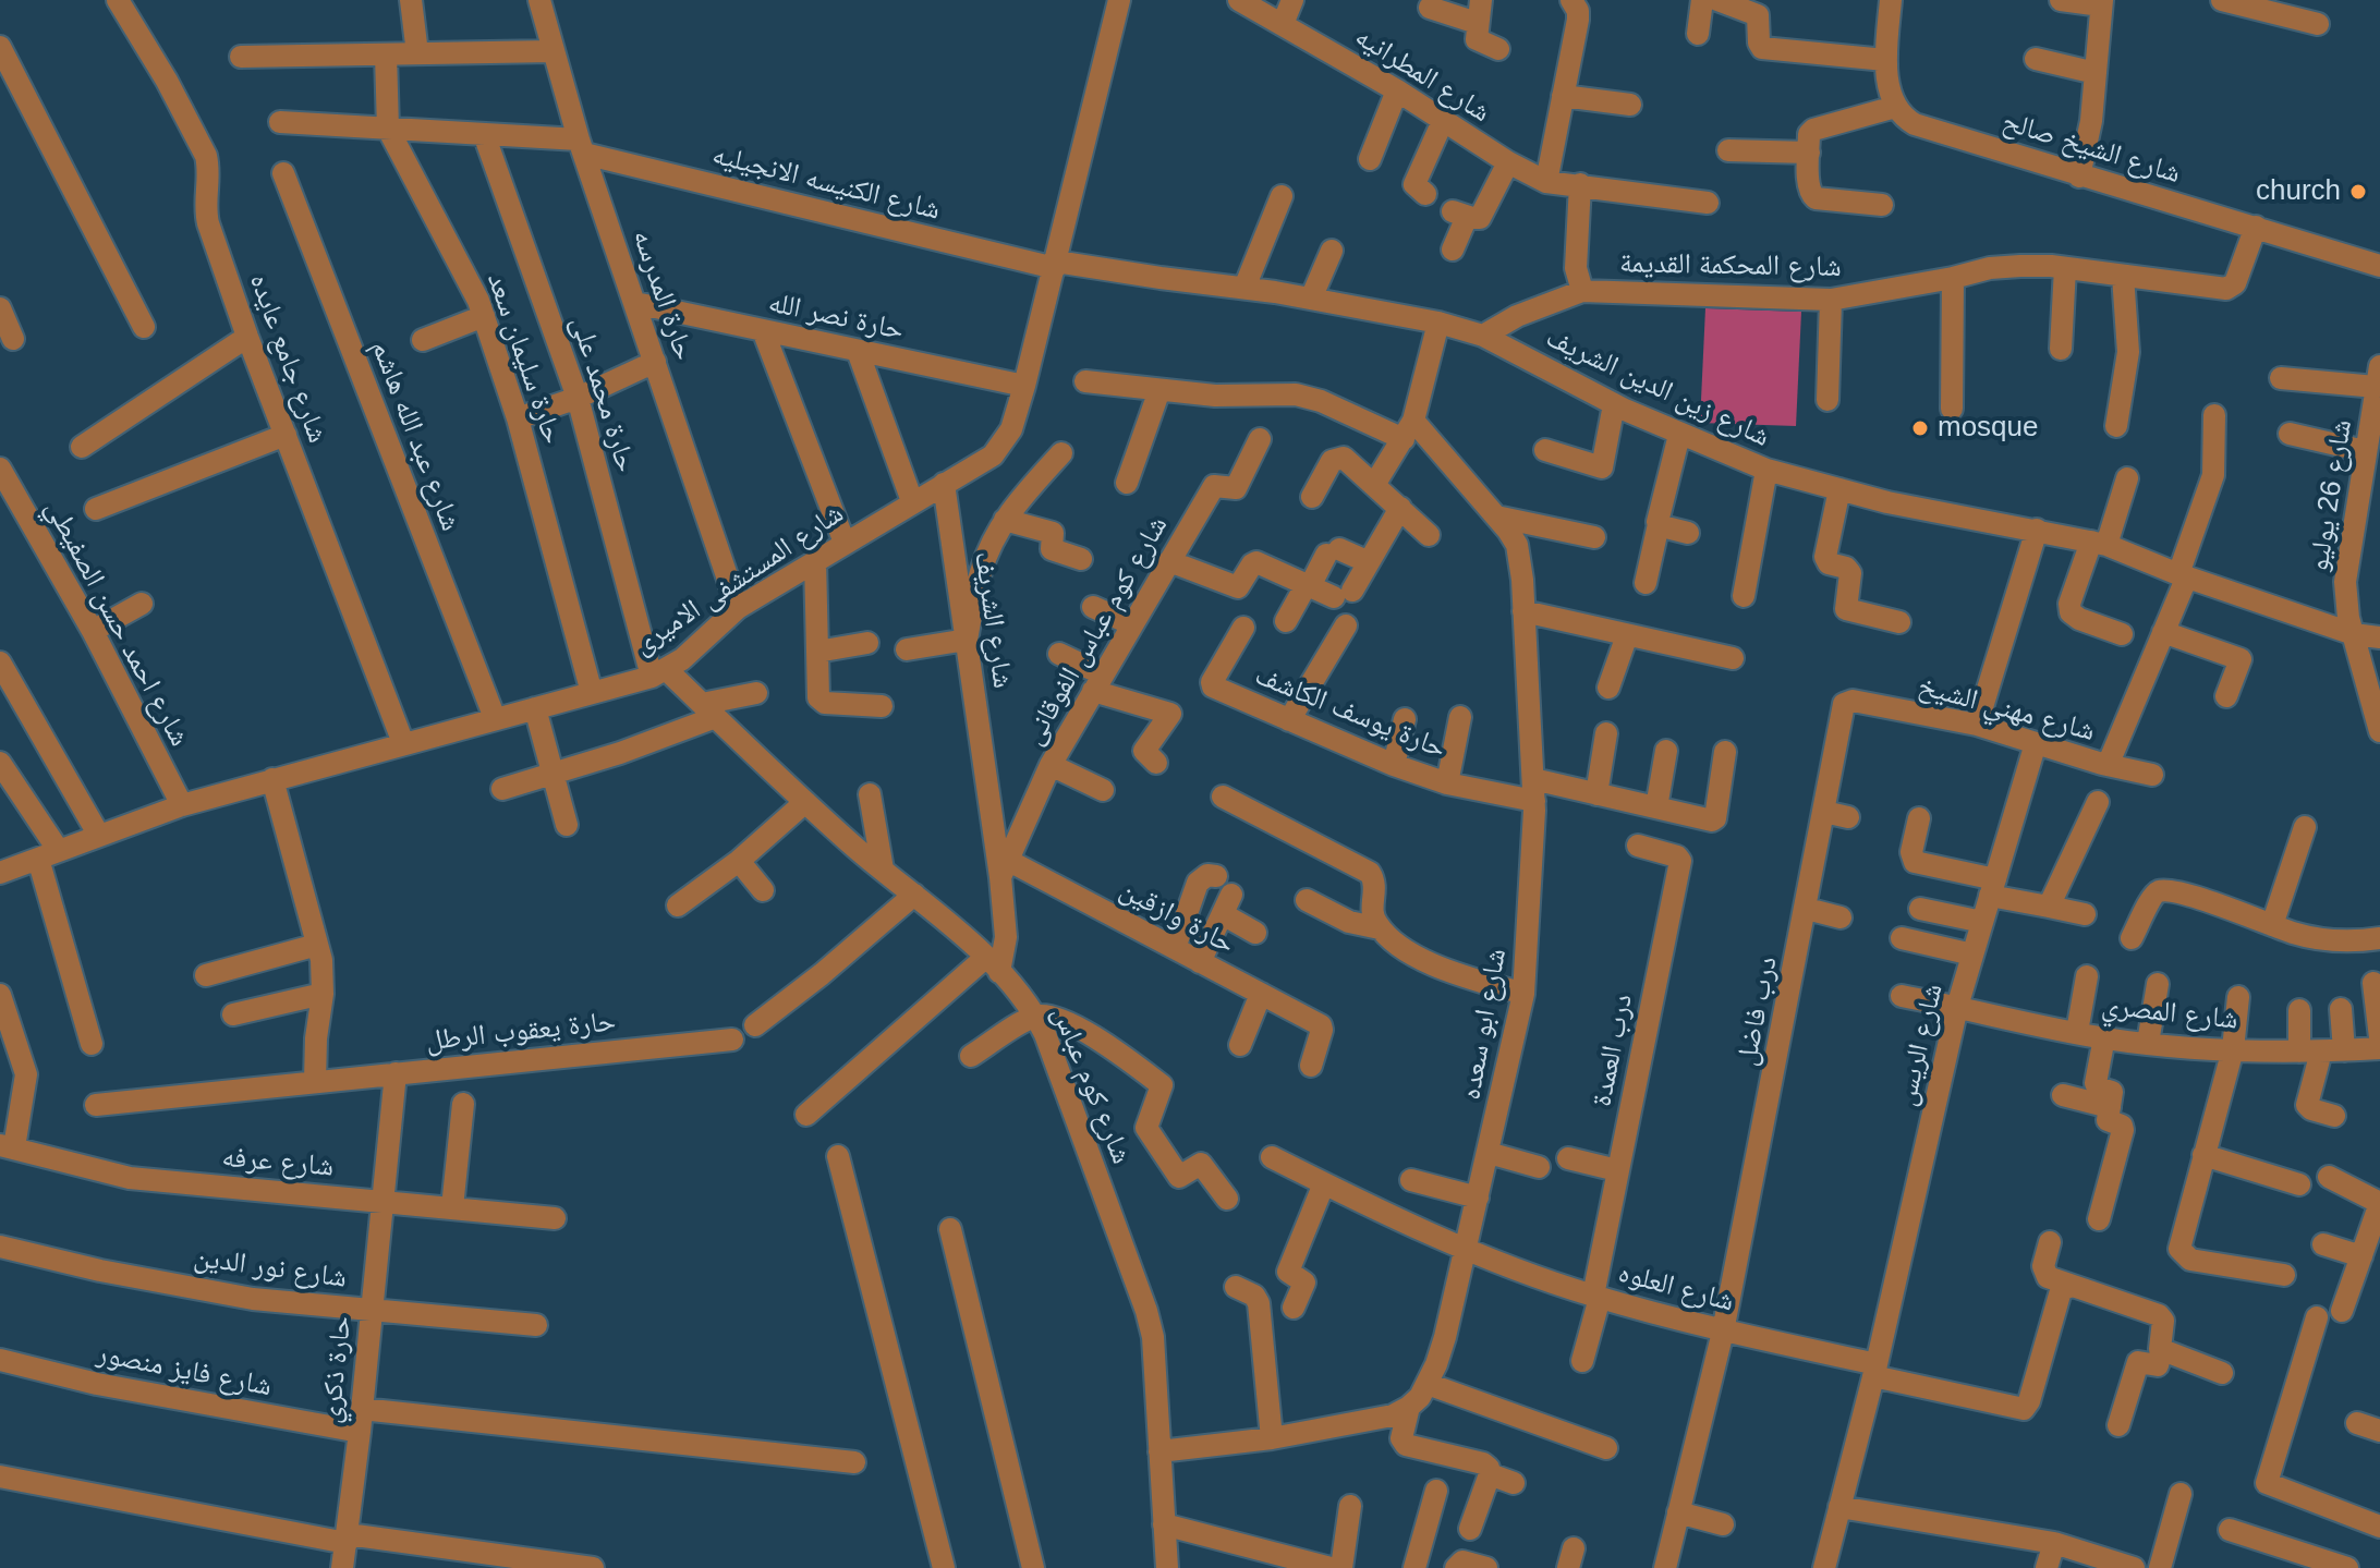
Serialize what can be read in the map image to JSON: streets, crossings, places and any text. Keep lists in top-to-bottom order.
{
  "streets": {
    "street": [
      "شارع المطرانيه",
      "شارع الشيخ صالح",
      "شارع الكنيسه الانجيليه",
      "شارع المحكمة القديمة",
      "حارة المدرسه",
      "حارة نصر الله",
      "شارع جامع عايده",
      "حارة سليمان سعد",
      "شارع زين الدين الشريف",
      "حارة محمد على",
      "شارع عبد الله هاشم",
      "شارع 26 يوليو",
      "شارع المستشفى الاميرى",
      "شارع الشريف",
      "شارع احمد حسن الصفيطي",
      "شارع كوم عباس الفوقانى",
      "شارع مهني الشيخ",
      "حارة يوسف الكاشف",
      "حارة وازقين",
      "درب فاضل",
      "شارع المصري",
      "شارع ابو سعده",
      "حارة يعقوب الرطل",
      "شارع الريس",
      "درب العمدة",
      "شارع كوم عباس",
      "شارع عرفه",
      "شارع نور الدين",
      "شارع العلوه",
      "حارة ذكري",
      "شارع فايز منصور"
    ]
  },
  "crossings": [
    ["شارع الشيخ صالح", "شارع المحكمة القديمة"],
    ["شارع الكنيسه الانجيليه", "حارة المدرسه"],
    ["شارع الكنيسه الانجيليه", "حارة سليمان سعد"],
    ["شارع الكنيسه الانجيليه", "شارع زين الدين الشريف"],
    ["شارع الكنيسه الانجيليه", "حارة محمد على"],
    ["شارع الكنيسه الانجيليه", "شارع المستشفى الاميرى"],
    ["شارع المحكمة القديمة", "شارع زين الدين الشريف"],
    ["حارة المدرسه", "حارة نصر الله"],
    ["حارة المدرسه", "شارع المستشفى الاميرى"],
    ["حارة نصر الله", "شارع المستشفى الاميرى"],
    ["شارع جامع عايده", "شارع المستشفى الاميرى"],
    ["حارة سليمان سعد", "شارع المستشفى الاميرى"],
    ["شارع زين الدين الشريف", "شارع 26 يوليو"],
    ["شارع زين الدين الشريف", "شارع المستشفى الاميرى"],
    ["شارع زين الدين الشريف", "شارع مهني الشيخ"],
    ["حارة محمد على", "شارع المستشفى الاميرى"],
    ["حارة محمد على", "شارع كوم عباس"],
    ["شارع عبد الله هاشم", "شارع المستشفى الاميرى"],
    ["شارع المستشفى الاميرى", "شارع الشريف"],
    ["شارع المستشفى الاميرى", "شارع احمد حسن الصفيطي"],
    ["شارع المستشفى الاميرى", "شارع كوم عباس"],
    ["شارع الشريف", "شارع كوم عباس الفوقانى"],
    ["شارع الشريف", "حارة وازقين"],
    ["شارع الشريف", "شارع كوم عباس"],
    ["شارع كوم عباس الفوقانى", "حارة وازقين"],
    ["شارع مهني الشيخ", "درب فاضل"],
    ["شارع مهني الشيخ", "شارع الريس"],
    ["حارة يوسف الكاشف", "شارع ابو سعده"],
    ["درب فاضل", "شارع العلوه"],
    ["شارع المصري", "شارع الريس"],
    ["شارع ابو سعده", "شارع العلوه"],
    ["حارة يعقوب الرطل", "حارة ذكري"],
    ["شارع الريس", "شارع العلوه"],
    ["درب العمدة", "شارع العلوه"],
    ["شارع عرفه", "حارة ذكري"],
    ["شارع نور الدين", "حارة ذكري"],
    ["حارة ذكري", "شارع فايز منصور"]
  ],
  "places": ["church", "mosque"]
}
